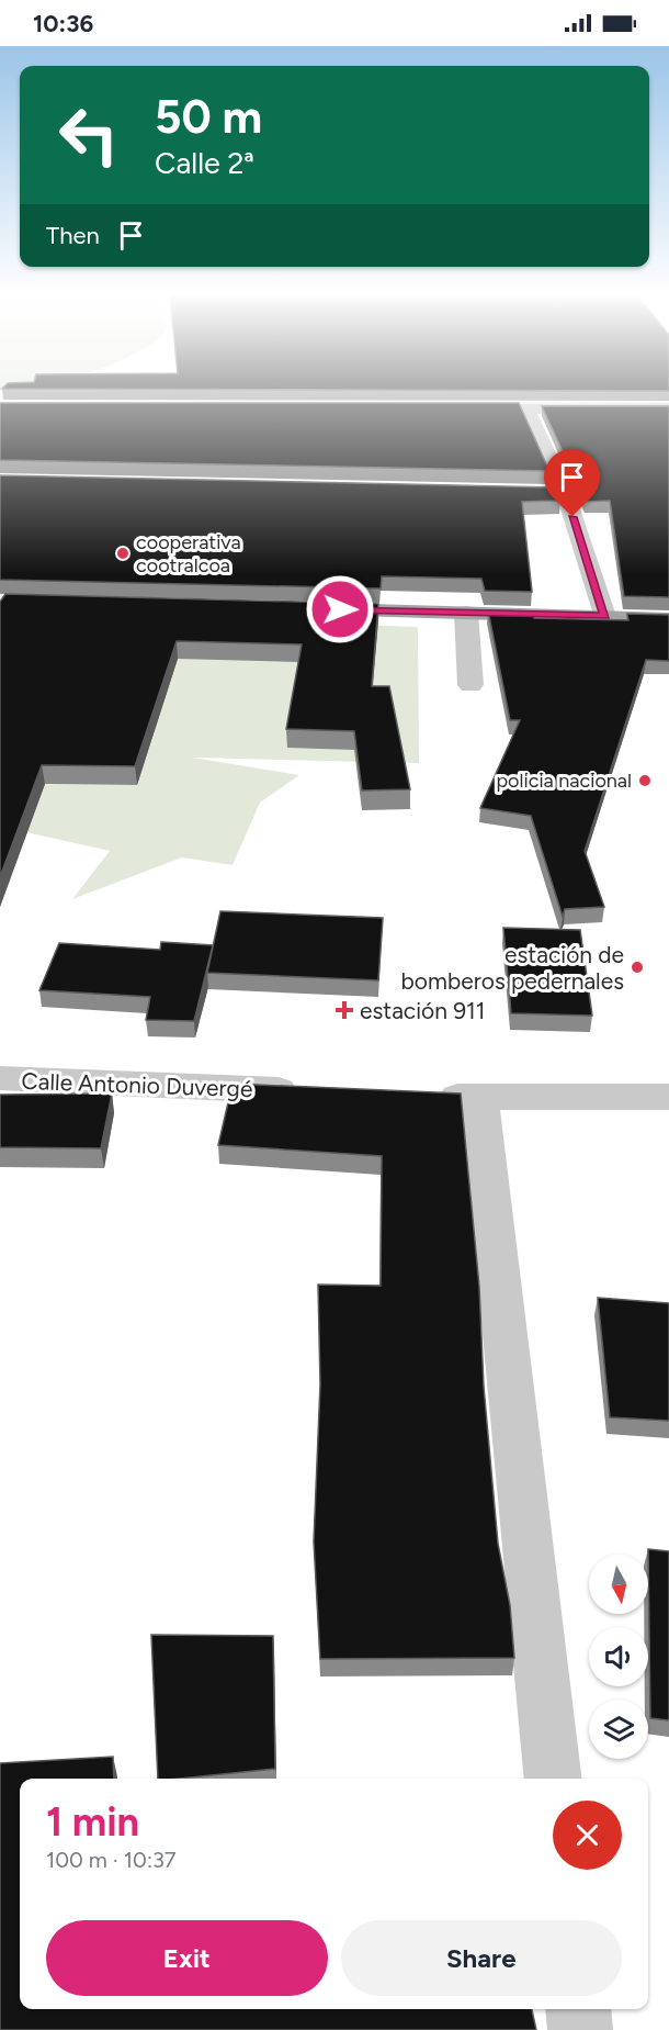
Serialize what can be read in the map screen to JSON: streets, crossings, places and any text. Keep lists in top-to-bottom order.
{
  "streets": {
    "street": ["Calle Antonio Duvergé"]
  },
  "places": {
    "other": ["cooperativa cootralcoa", "policia nacional", "estación de bomberos pedernales"],
    "health": ["estación 911"]
  },
  "north": "bottom",
  "page": {
    "status": "10:36",
    "turn": ["50 m", "Calle 2ª"],
    "then": "Then",
    "heading": ["1 min", "100 m · 10:37"],
    "buttons": ["Exit", "Share"]
  }
}
